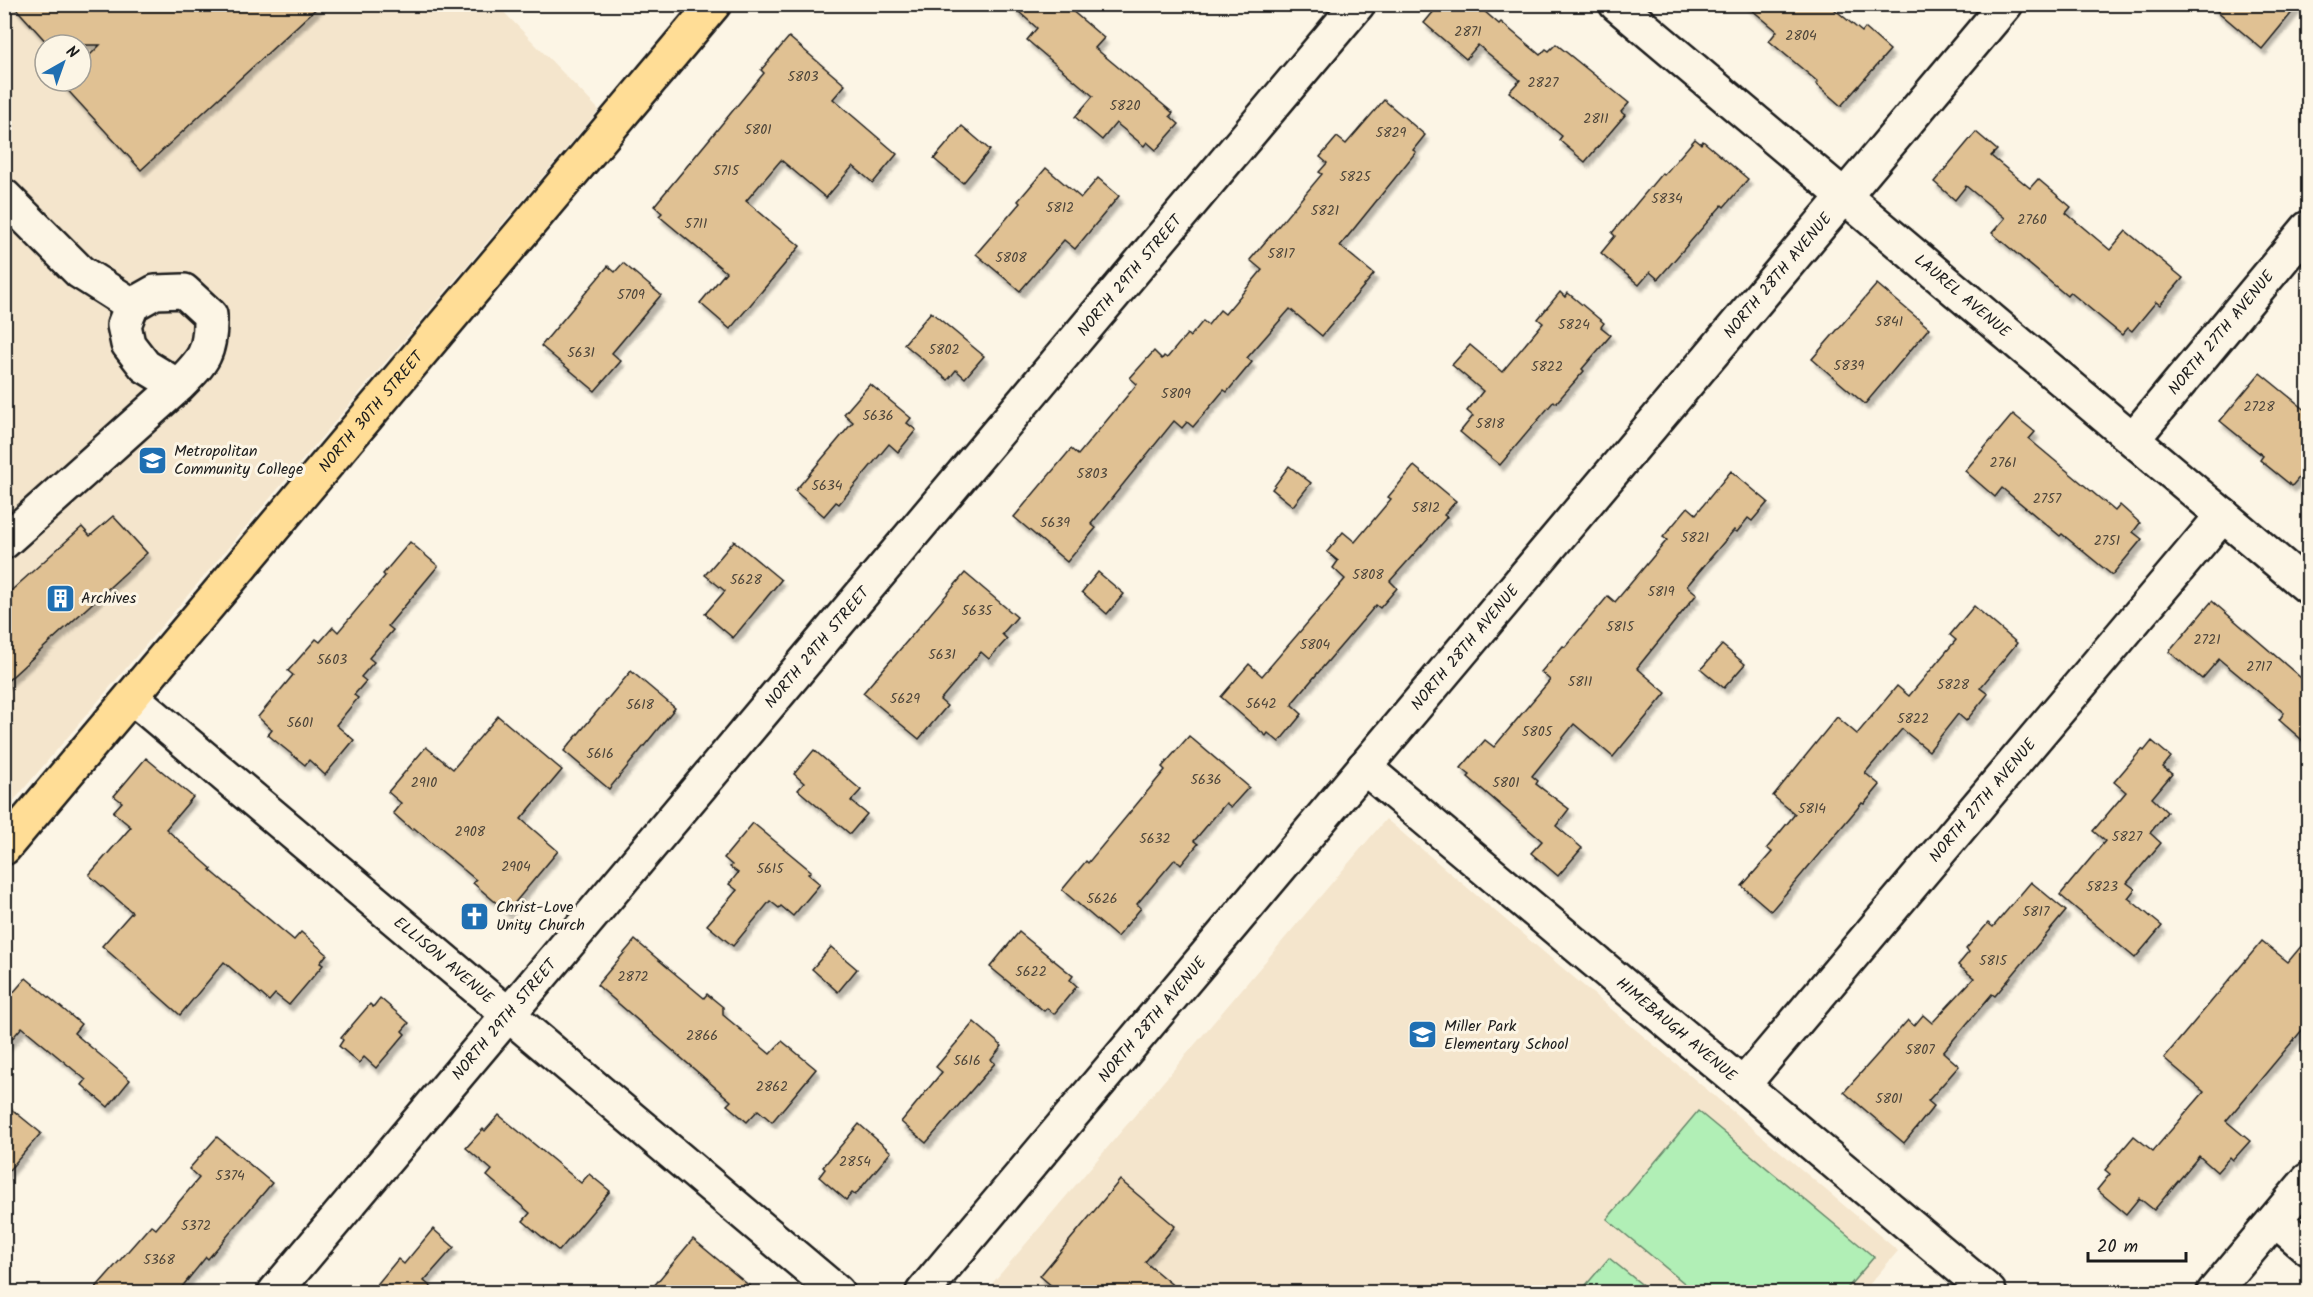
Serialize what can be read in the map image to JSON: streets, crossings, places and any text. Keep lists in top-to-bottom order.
{
  "streets": {
    "highway": ["NORTH 30TH STREET"],
    "street": [
      "NORTH 29TH STREET",
      "NORTH 28TH AVENUE",
      "LAUREL AVENUE",
      "NORTH 27TH AVENUE",
      "ELLISON AVENUE",
      "HIMEBAUGH AVENUE"
    ]
  },
  "crossings": [
    ["NORTH 29TH STREET", "ELLISON AVENUE"],
    ["NORTH 28TH AVENUE", "LAUREL AVENUE"],
    ["NORTH 28TH AVENUE", "HIMEBAUGH AVENUE"],
    ["LAUREL AVENUE", "NORTH 27TH AVENUE"],
    ["NORTH 27TH AVENUE", "HIMEBAUGH AVENUE"],
    ["NORTH 30TH STREET", "ELLISON AVENUE"]
  ],
  "places": {
    "school or university": ["Metropolitan Community College", "Miller Park Elementary School"],
    "building": ["Archives"],
    "church": ["Christ-Love Unity Church"]
  },
  "house_numbers": [
    "2871",
    "2804",
    "5803",
    "2827",
    "5820",
    "2811",
    "5801",
    "5829",
    "5715",
    "5825",
    "5834",
    "5812",
    "5821",
    "2760",
    "5711",
    "5817",
    "5808",
    "5709",
    "5841",
    "5824",
    "5802",
    "5631",
    "5839",
    "5822",
    "5809",
    "2728",
    "5636",
    "5818",
    "2761",
    "5803",
    "5634",
    "2757",
    "5812",
    "5639",
    "5821",
    "2751",
    "5808",
    "5628",
    "5819",
    "5635",
    "5815",
    "2721",
    "5804",
    "5631",
    "5603",
    "2717",
    "5811",
    "5828",
    "5629",
    "5642",
    "5618",
    "5822",
    "5601",
    "5805",
    "5616",
    "5636",
    "2910",
    "5801",
    "5814",
    "2908",
    "5827",
    "5632",
    "2904",
    "5615",
    "5823",
    "5626",
    "5817",
    "5815",
    "5622",
    "2872",
    "2866",
    "5807",
    "5616",
    "2862",
    "5801",
    "2854",
    "5374",
    "5372",
    "5368"
  ],
  "scale_bar": "20 m",
  "north": "top right"
}
